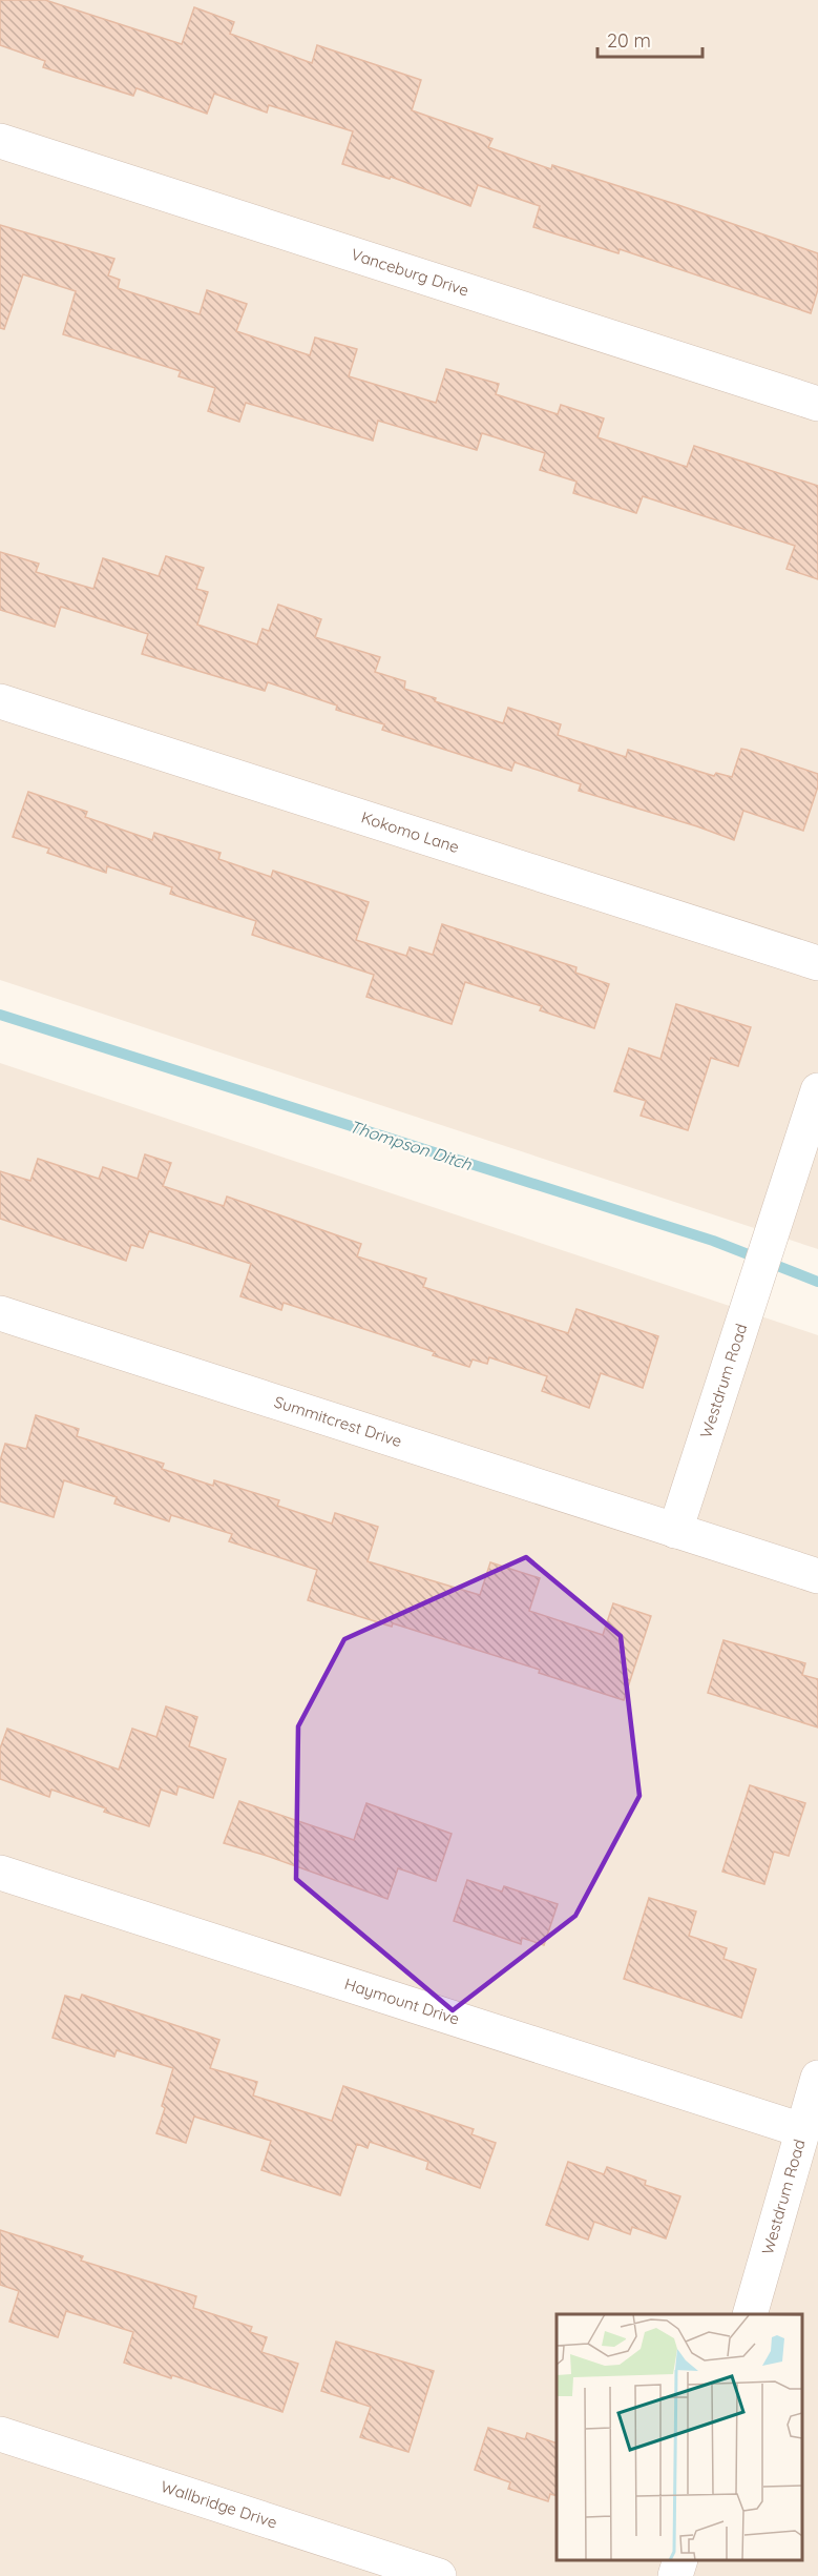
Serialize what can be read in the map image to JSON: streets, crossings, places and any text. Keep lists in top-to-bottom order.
{
  "streets": {
    "street": [
      "Vanceburg Drive",
      "Kokomo Lane",
      "Westdrum Road",
      "Summitcrest Drive",
      "Haymount Drive",
      "Wallbridge Drive"
    ]
  },
  "crossings": [
    ["Westdrum Road", "Summitcrest Drive"],
    ["Westdrum Road", "Haymount Drive"]
  ],
  "water": ["Thompson Ditch"],
  "scale_bar": "20 m"
}
